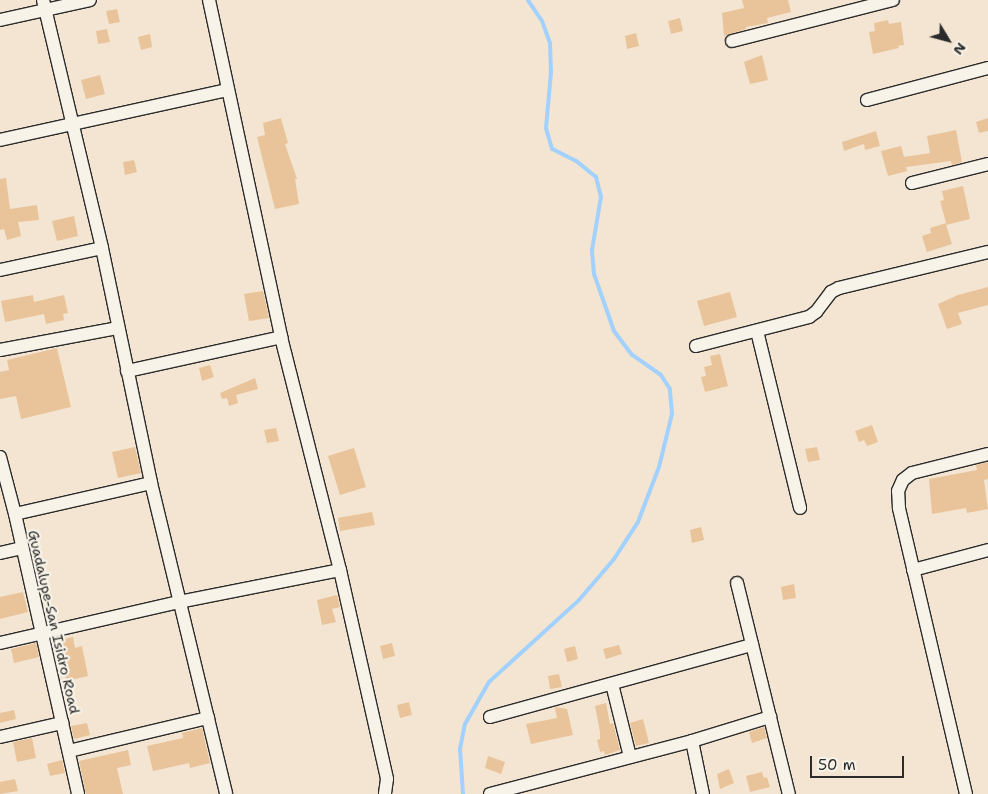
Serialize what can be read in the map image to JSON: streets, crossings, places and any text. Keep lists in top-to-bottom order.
{
  "streets": {
    "street": ["Guadalupe-San Isidro Road"]
  },
  "scale_bar": "50 m",
  "north": "bottom right"
}
